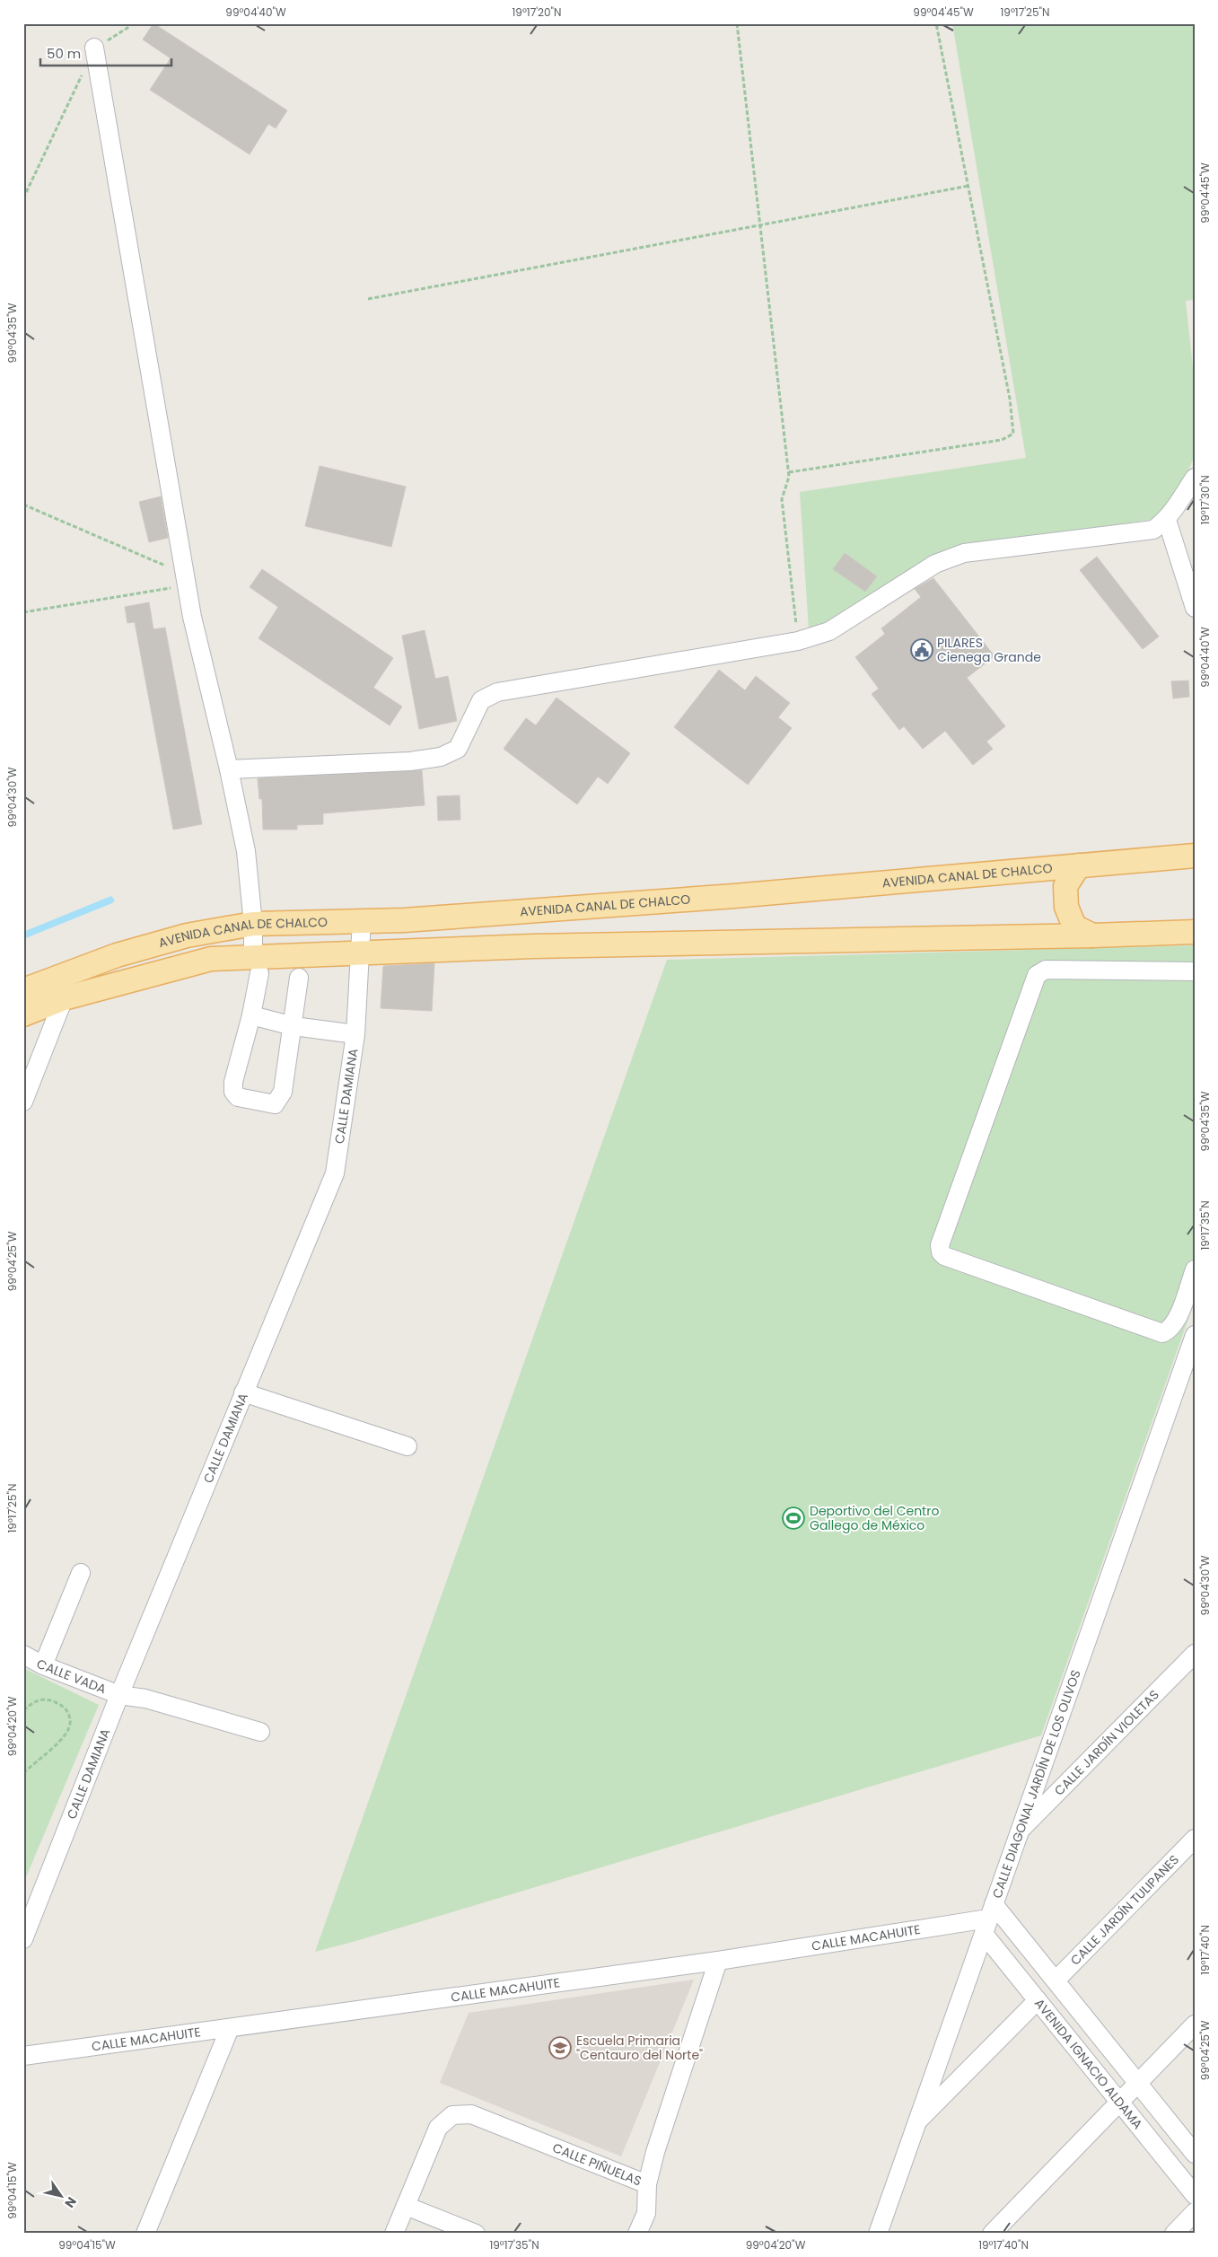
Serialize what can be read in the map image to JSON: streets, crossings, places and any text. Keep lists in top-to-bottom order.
{
  "streets": {
    "main road": ["AVENIDA CANAL DE CHALCO"],
    "street": [
      "CALLE DAMIANA",
      "CALLE VADA",
      "CALLE JARDÍN VIOLETAS",
      "CALLE DIAGONAL JARDÍN DE LOS OLIVOS",
      "CALLE JARDÍN TULIPANES",
      "CALLE MACAHUITE",
      "AVENIDA IGNACIO ALDAMA",
      "CALLE PIÑUELAS"
    ]
  },
  "crossings": [
    ["AVENIDA CANAL DE CHALCO", "CALLE DAMIANA"],
    ["CALLE DAMIANA", "CALLE VADA"],
    ["CALLE JARDÍN VIOLETAS", "CALLE DIAGONAL JARDÍN DE LOS OLIVOS"],
    ["CALLE DIAGONAL JARDÍN DE LOS OLIVOS", "CALLE MACAHUITE"],
    ["CALLE DIAGONAL JARDÍN DE LOS OLIVOS", "AVENIDA IGNACIO ALDAMA"],
    ["CALLE JARDÍN TULIPANES", "AVENIDA IGNACIO ALDAMA"],
    ["CALLE MACAHUITE", "AVENIDA IGNACIO ALDAMA"],
    ["CALLE MACAHUITE", "CALLE PIÑUELAS"]
  ],
  "places": {
    "public building": ["PILARES Cienega Grande"],
    "sports": ["Deportivo del Centro Gallego de México"],
    "school or university": ["Escuela Primaria \"Centauro del Norte\""]
  },
  "scale_bar": "50 m",
  "north": "bottom right",
  "coordinates": [
    "99°04'40\"W",
    "19°17'20\"N",
    "99°04'45\"W",
    "19°17'25\"N",
    "99°04'35\"W",
    "19°17'30\"N",
    "99°04'30\"W",
    "19°17'35\"N",
    "99°04'25\"W",
    "99°04'20\"W",
    "19°17'40\"N",
    "99°04'15\"W"
  ]
}
